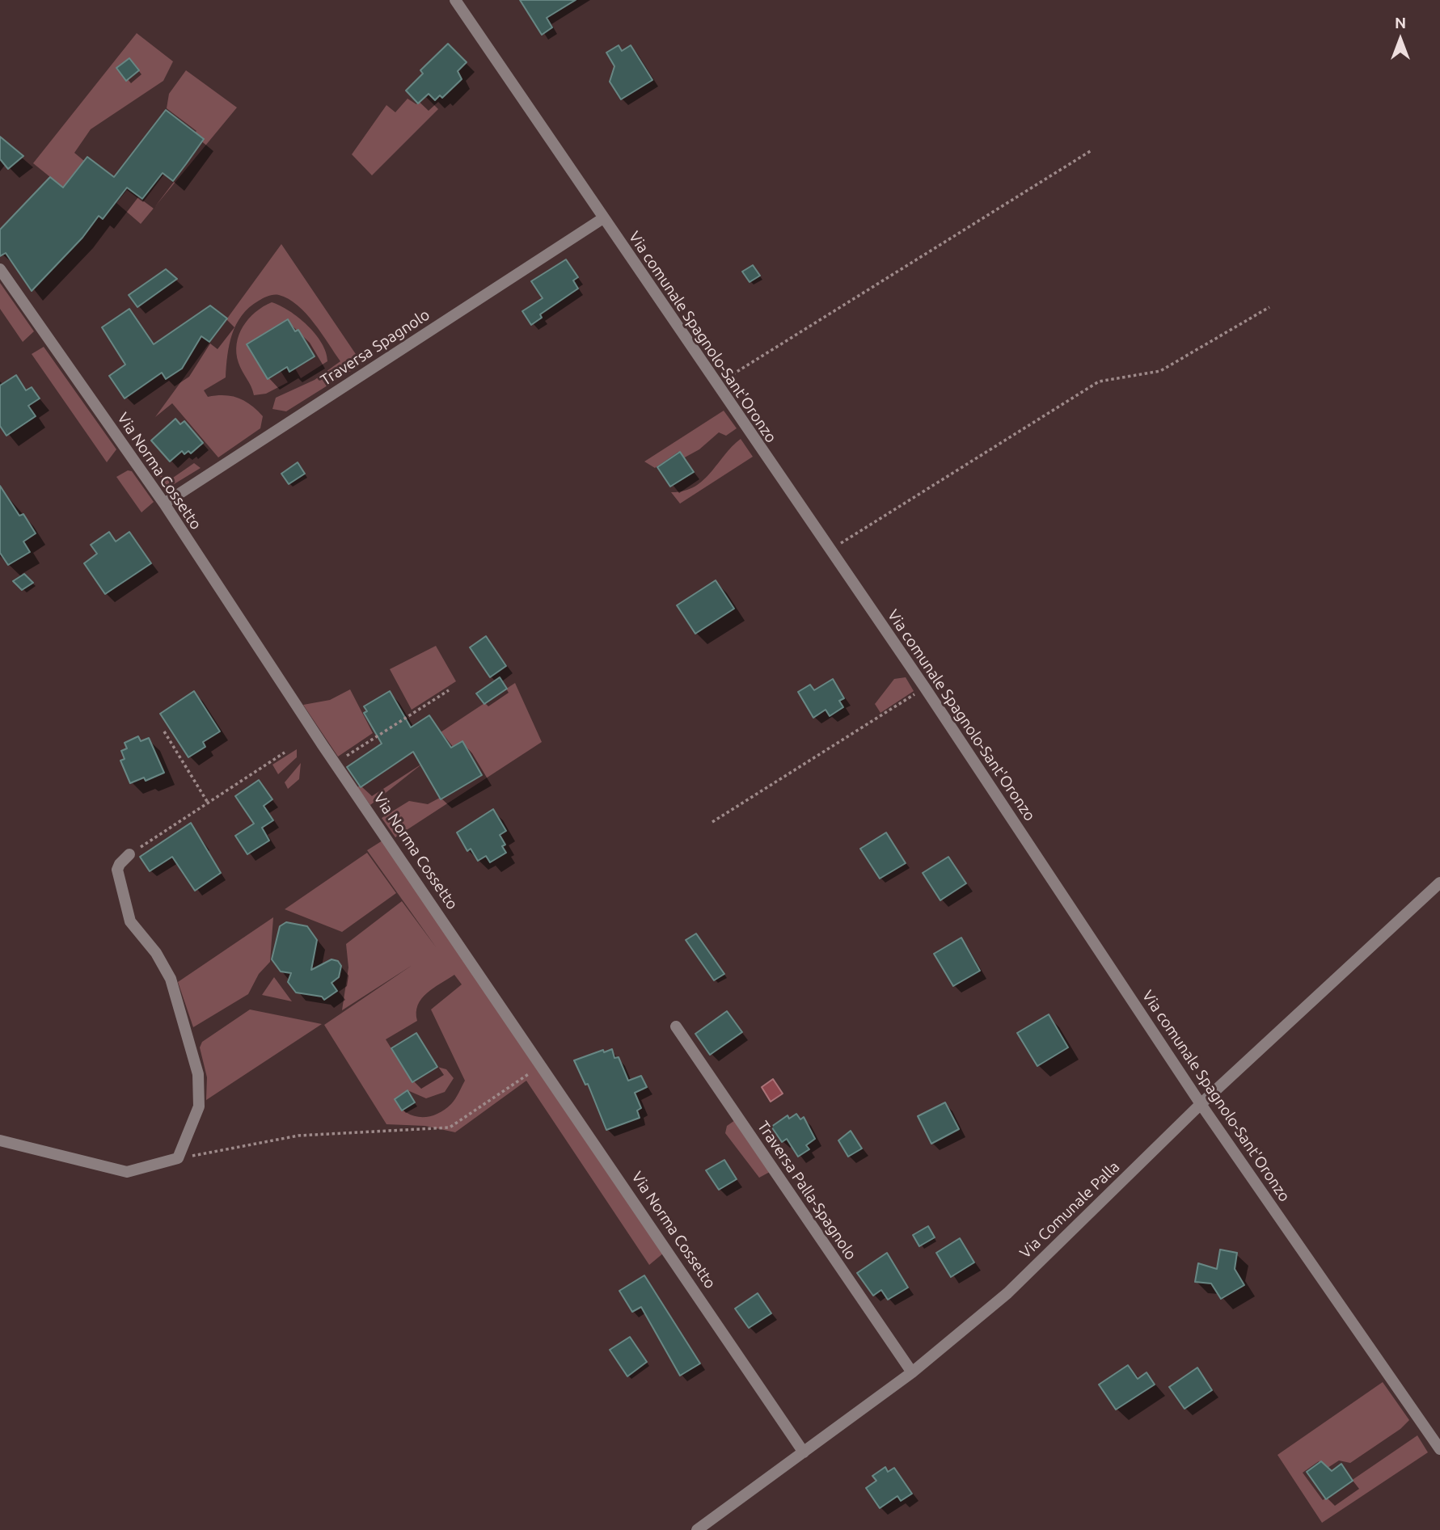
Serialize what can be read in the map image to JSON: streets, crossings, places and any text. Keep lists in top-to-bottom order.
{
  "streets": {
    "street": [
      "Via comunale Spagnolo-Sant'Oronzo",
      "Traversa Spagnolo",
      "Via Norma Cossetto",
      "Traversa Palla-Spagnolo",
      "Via Comunale Palla"
    ]
  },
  "crossings": [
    ["Via comunale Spagnolo-Sant'Oronzo", "Traversa Spagnolo"],
    ["Via comunale Spagnolo-Sant'Oronzo", "Via Comunale Palla"],
    ["Traversa Spagnolo", "Via Norma Cossetto"],
    ["Via Norma Cossetto", "Via Comunale Palla"],
    ["Traversa Palla-Spagnolo", "Via Comunale Palla"]
  ],
  "north": "top"
}
